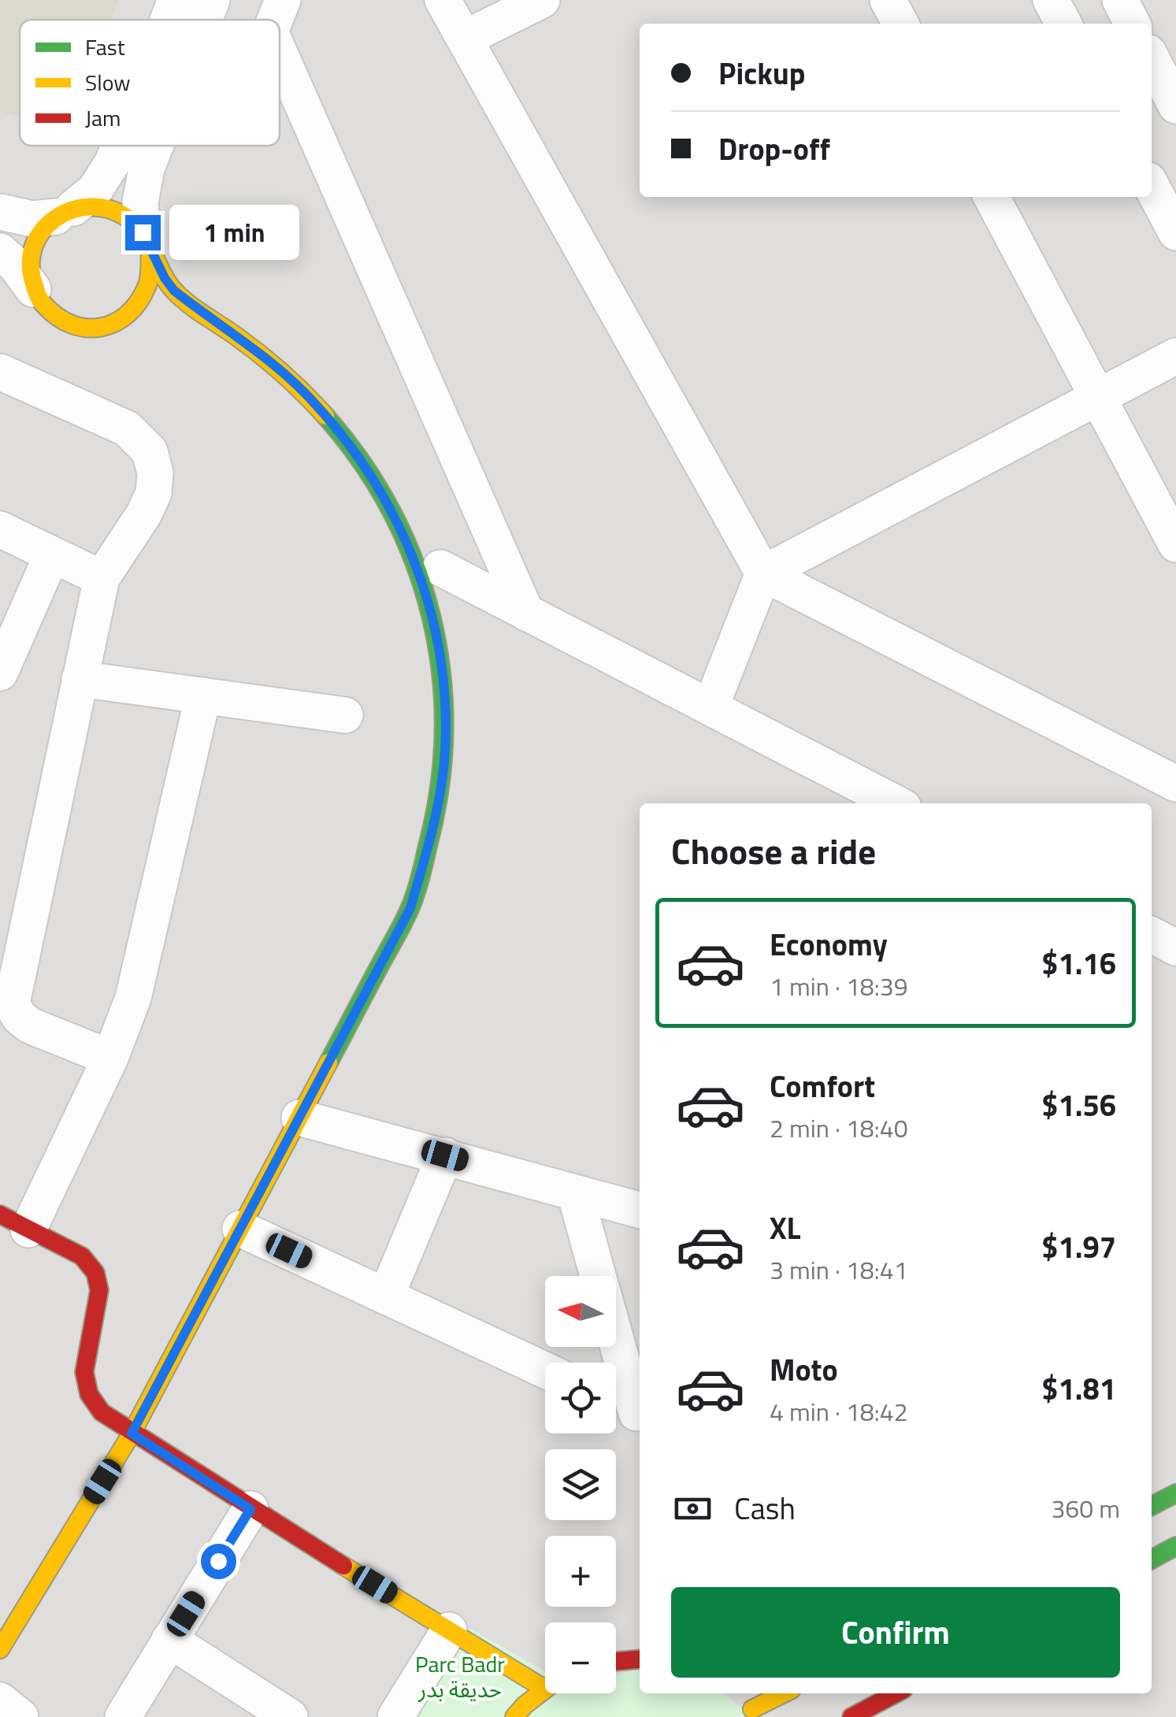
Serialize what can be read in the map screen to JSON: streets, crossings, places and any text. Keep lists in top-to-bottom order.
{
  "parks": ["Parc Badr حديقة بدر"],
  "legend": ["Fast", "Slow", "Jam"],
  "north": "left",
  "page": {
    "banner": ["Pickup", "Drop-off"],
    "bubble": "1 min",
    "heading": "Choose a ride",
    "list": [
      {
        "name": "Economy",
        "note": "1 min · 18:39",
        "value": "$1.16"
      },
      {
        "name": "Comfort",
        "note": "2 min · 18:40",
        "value": "$1.56"
      },
      {
        "name": "XL",
        "note": "3 min · 18:41",
        "value": "$1.97"
      },
      {
        "name": "Moto",
        "note": "4 min · 18:42",
        "value": "$1.81"
      }
    ],
    "map_buttons": ["+", "−"],
    "pay": ["Cash", "360 m"],
    "buttons": "Confirm"
  }
}
